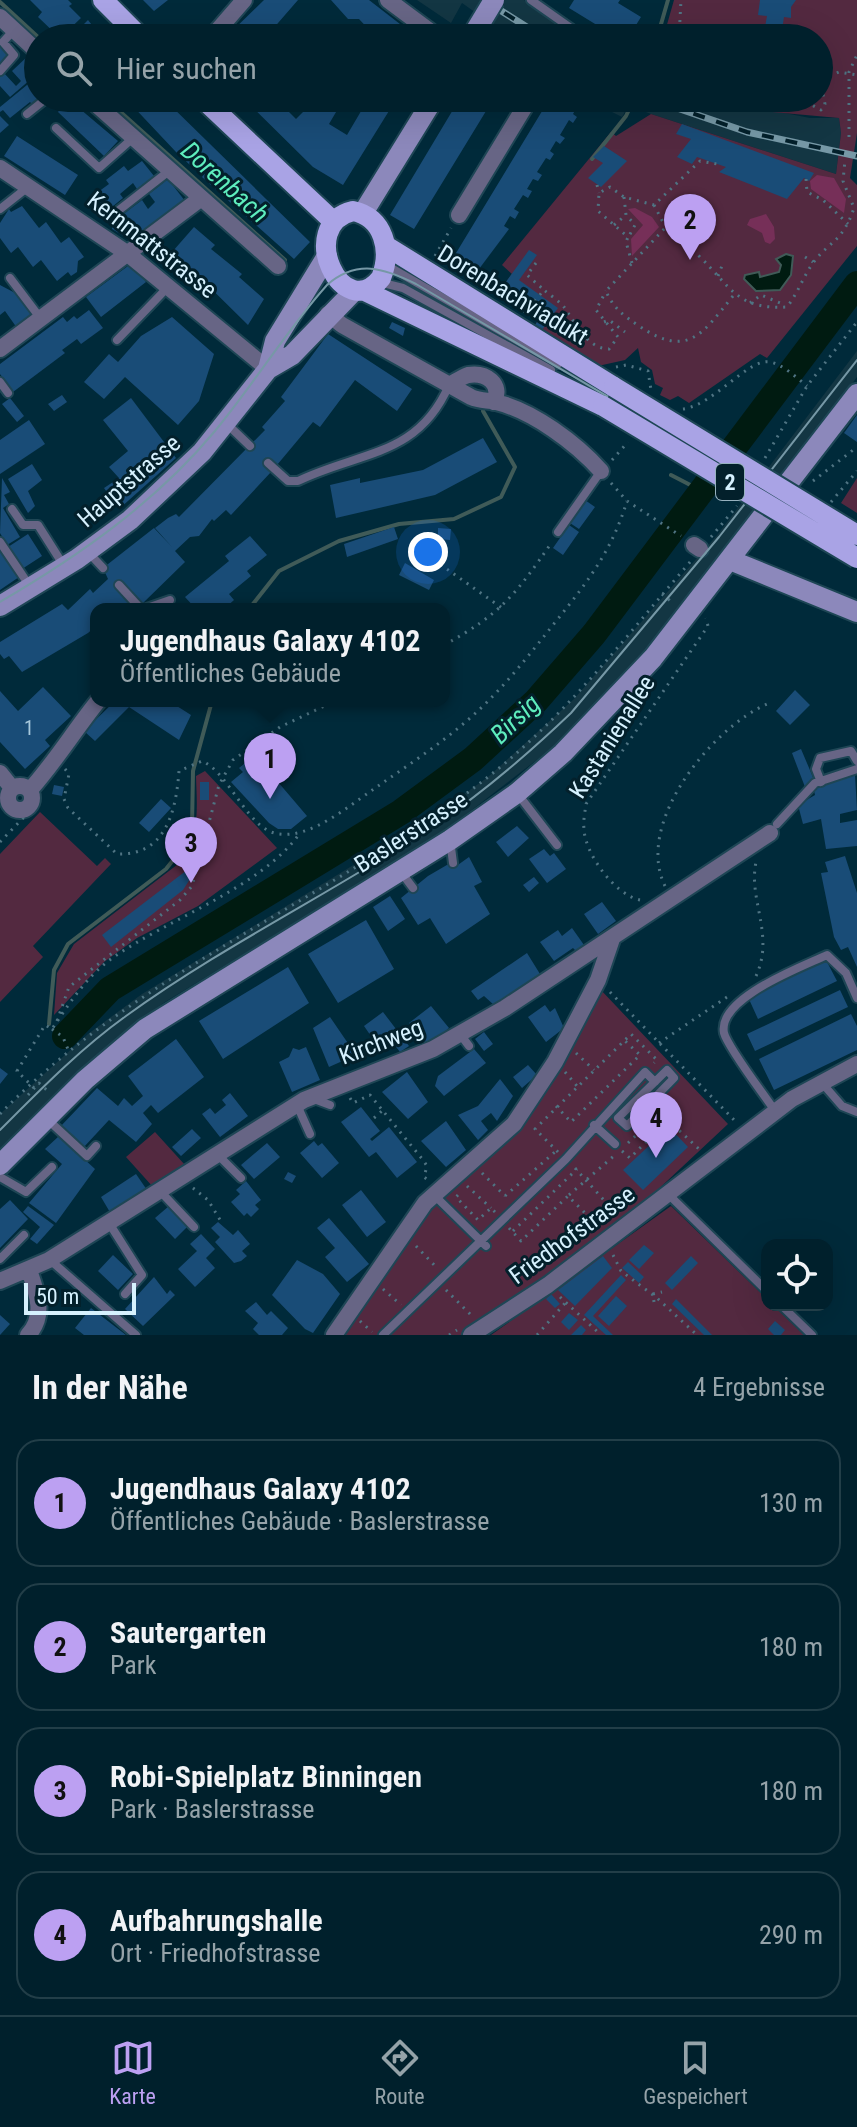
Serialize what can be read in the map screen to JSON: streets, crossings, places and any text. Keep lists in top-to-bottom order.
{
  "streets": {
    "main road": [
      "Dorenbachviadukt",
      "Hauptstrasse",
      "2",
      "Baslerstrasse"
    ],
    "street": ["Kernmattstrasse", "Kirchweg", "Friedhofstrasse"],
    "path": ["Kastanienallee"]
  },
  "crossings": [
    ["Kernmattstrasse", "Hauptstrasse"],
    ["Dorenbachviadukt", "Hauptstrasse"],
    ["Dorenbachviadukt", "2"],
    ["Hauptstrasse", "2"],
    ["Kastanienallee", "Baslerstrasse"],
    ["Kastanienallee", "Kirchweg"]
  ],
  "water": ["Dorenbach", "Birsig"],
  "house_numbers": ["1"],
  "scale_bar": "50 m",
  "page": {
    "search": "Hier suchen",
    "pins": [
      "2",
      "1",
      "3",
      "4"
    ],
    "popup": ["Jugendhaus Galaxy 4102", "Öffentliches Gebäude"],
    "scale": "50 m",
    "heading": ["In der Nähe", "4 Ergebnisse"],
    "list": [
      {
        "mark": "1",
        "name": "Jugendhaus Galaxy 4102",
        "note": "Öffentliches Gebäude · Baslerstrasse",
        "value": "130 m"
      },
      {
        "mark": "2",
        "name": "Sautergarten",
        "note": "Park",
        "value": "180 m"
      },
      {
        "mark": "3",
        "name": "Robi-Spielplatz Binningen",
        "note": "Park · Baslerstrasse",
        "value": "180 m"
      },
      {
        "mark": "4",
        "name": "Aufbahrungshalle",
        "note": "Ort · Friedhofstrasse",
        "value": "290 m"
      }
    ],
    "nav": ["Karte", "Route", "Gespeichert"]
  }
}
